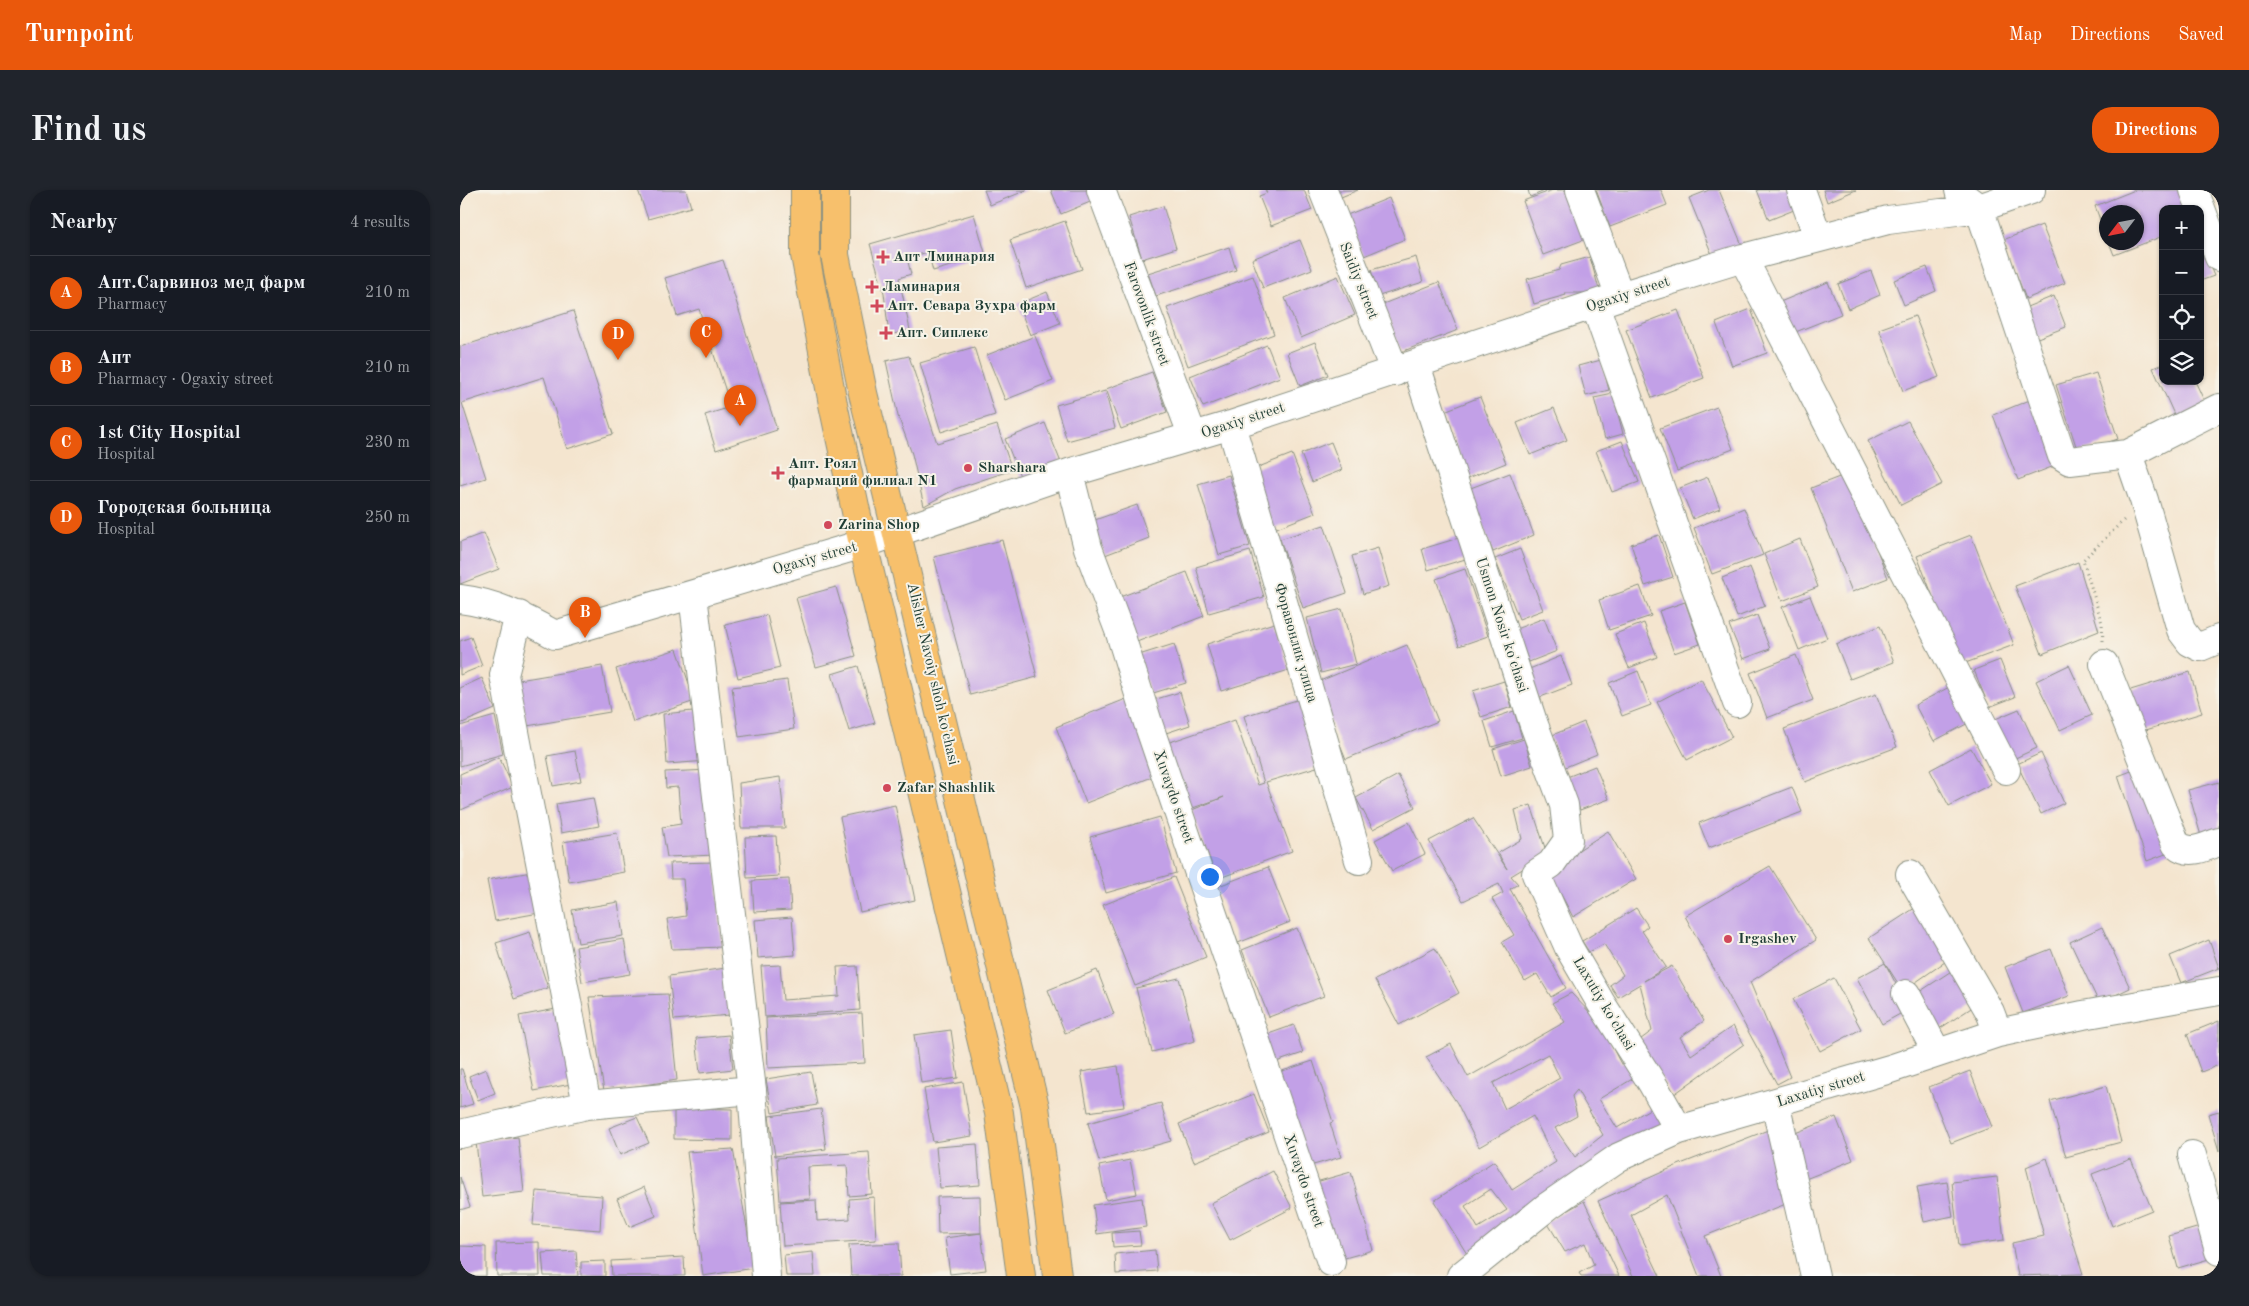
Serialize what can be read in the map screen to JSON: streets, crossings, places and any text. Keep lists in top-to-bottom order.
{
  "streets": {
    "main road": ["Alisher Navoiy shoh ko'chasi"],
    "street": [
      "Saidiy street",
      "Ogaxiy street",
      "Farovonlik street",
      "Usmon Nosir ko'chasi",
      "Форавонлик улица",
      "Xuvaydo street",
      "Laxutiy ko'chasi",
      "Laxatiy street"
    ]
  },
  "crossings": [
    ["Saidiy street", "Ogaxiy street"],
    ["Saidiy street", "Usmon Nosir ko'chasi"],
    ["Ogaxiy street", "Farovonlik street"],
    ["Ogaxiy street", "Usmon Nosir ko'chasi"],
    ["Ogaxiy street", "Форавонлик улица"],
    ["Ogaxiy street", "Alisher Navoiy shoh ko'chasi"],
    ["Ogaxiy street", "Xuvaydo street"],
    ["Usmon Nosir ko'chasi", "Laxutiy ko'chasi"],
    ["Laxutiy ko'chasi", "Laxatiy street"]
  ],
  "places": {
    "health": [
      "Апт Лминария",
      "Ламинария",
      "Апт. Севара Зухра фарм",
      "Апт. Сиплекс",
      "Апт. Роял фармаций филиал N1"
    ],
    "other": [
      "Sharshara",
      "Zarina Shop",
      "Zafar Shashlik",
      "Irgashev"
    ]
  },
  "north": "bottom left",
  "page": {
    "header": "Turnpoint",
    "nav": ["Map", "Directions", "Saved"],
    "buttons": "Directions",
    "title": "Find us",
    "heading": ["Nearby", "4 results"],
    "map_buttons": ["+", "−"],
    "list": [
      {
        "mark": "A",
        "name": "Апт.Сарвиноз мед фарм",
        "note": "Pharmacy",
        "value": "210 m"
      },
      {
        "mark": "B",
        "name": "Апт",
        "note": "Pharmacy · Ogaxiy street",
        "value": "210 m"
      },
      {
        "mark": "C",
        "name": "1st City Hospital",
        "note": "Hospital",
        "value": "230 m"
      },
      {
        "mark": "D",
        "name": "Городская больница",
        "note": "Hospital",
        "value": "250 m"
      }
    ],
    "pins": [
      "C",
      "D",
      "A",
      "B"
    ]
  }
}
